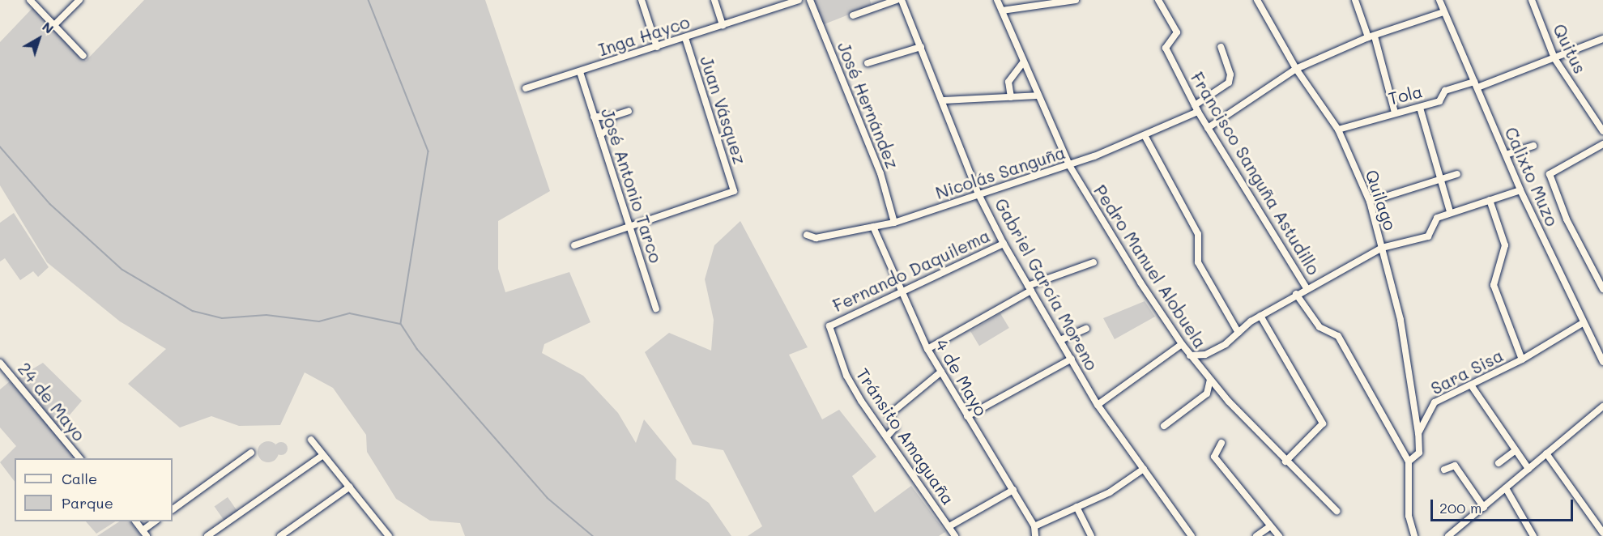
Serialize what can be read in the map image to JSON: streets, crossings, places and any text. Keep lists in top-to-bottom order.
{
  "streets": {
    "street": [
      "Inga Hayco",
      "Quitus",
      "Tola",
      "José Hernández",
      "Juan Vásquez",
      "Nicolás Sanguña",
      "Francisco Sanguña Astudillo",
      "Calixto Muzo",
      "José Antonio Tarco",
      "Quilago",
      "Pedro Manuel Alobuela",
      "Fernando Daquilema",
      "Gabriel García Moreno",
      "Sara Sisa",
      "4 de Mayo",
      "24 de Mayo",
      "Tránsito Amaguaña"
    ]
  },
  "crossings": [
    ["Inga Hayco", "Juan Vásquez"],
    ["Inga Hayco", "José Antonio Tarco"],
    ["Quitus", "Tola"],
    ["Tola", "Calixto Muzo"],
    ["Tola", "Quilago"],
    ["José Hernández", "Nicolás Sanguña"],
    ["Juan Vásquez", "José Antonio Tarco"],
    ["Nicolás Sanguña", "Francisco Sanguña Astudillo"],
    ["Nicolás Sanguña", "Pedro Manuel Alobuela"],
    ["Nicolás Sanguña", "Gabriel García Moreno"],
    ["Nicolás Sanguña", "4 de Mayo"],
    ["Francisco Sanguña Astudillo", "Sara Sisa"],
    ["Calixto Muzo", "Sara Sisa"],
    ["Quilago", "Sara Sisa"],
    ["Fernando Daquilema", "Gabriel García Moreno"],
    ["Fernando Daquilema", "4 de Mayo"],
    ["Fernando Daquilema", "Tránsito Amaguaña"]
  ],
  "legend": ["Calle", "Parque"],
  "scale_bar": "200 m",
  "north": "top right"
}
